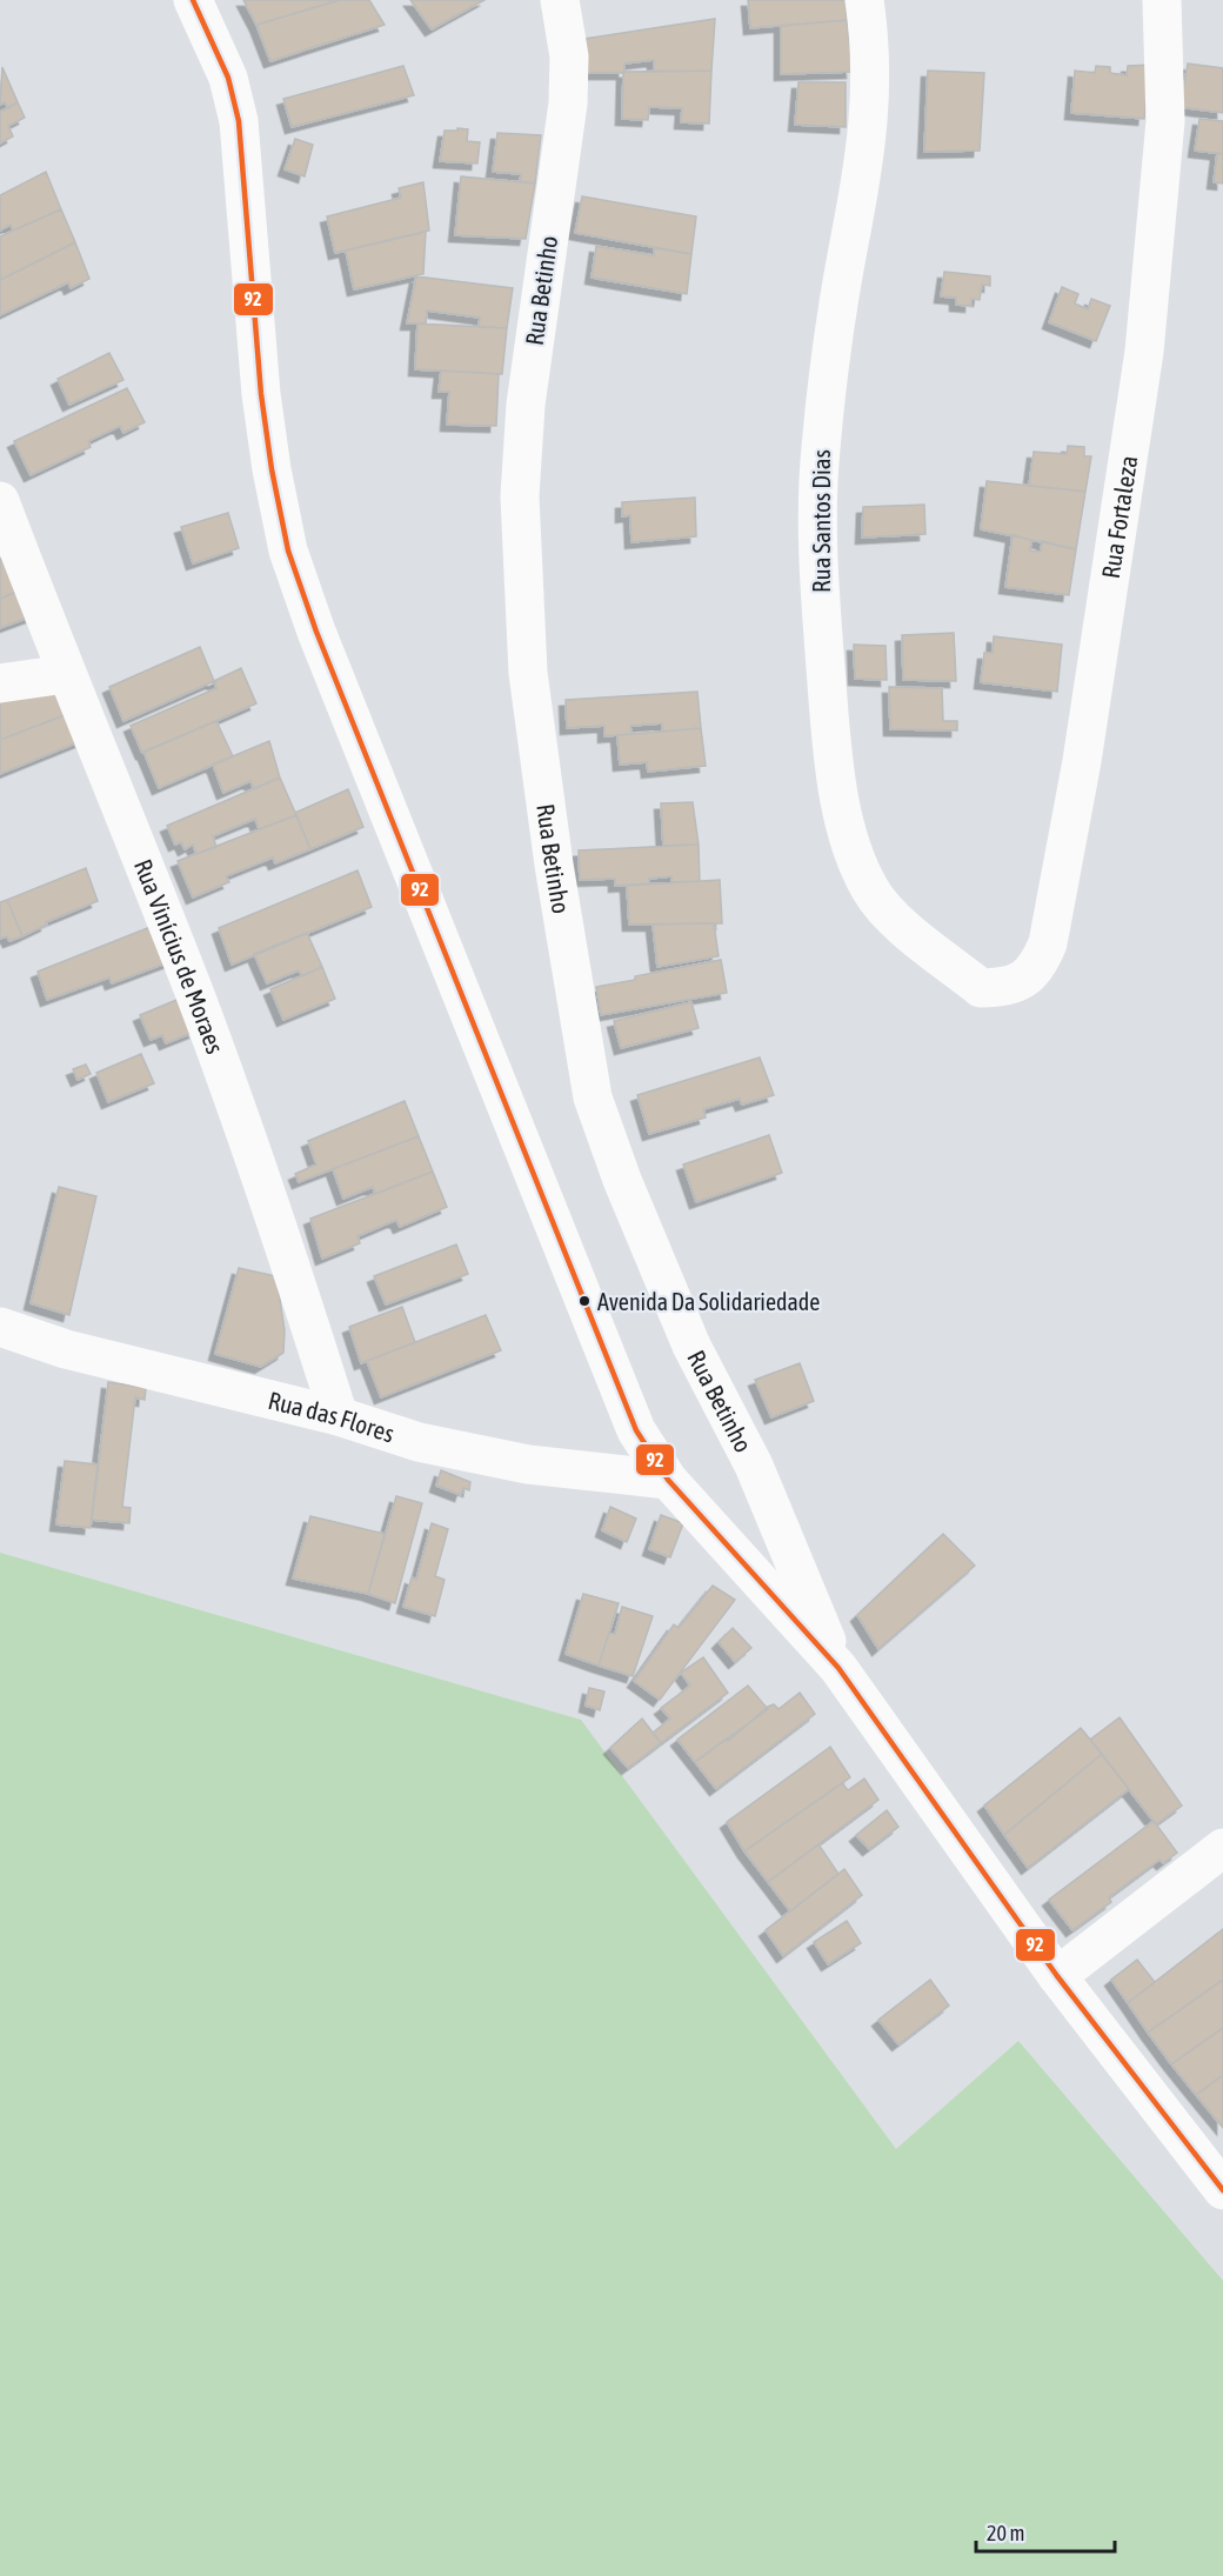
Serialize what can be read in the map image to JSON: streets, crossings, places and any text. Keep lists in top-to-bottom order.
{
  "streets": {
    "street": [
      "Rua Betinho",
      "Rua Fortaleza",
      "Rua Santos Dias",
      "Rua Vinícius de Moraes",
      "Rua das Flores"
    ]
  },
  "crossings": [
    ["Rua Fortaleza", "Rua Santos Dias"],
    ["Rua Vinícius de Moraes", "Rua das Flores"]
  ],
  "places": ["Avenida Da Solidariedade"],
  "lines": ["transit line 92"],
  "scale_bar": "20 m"
}
